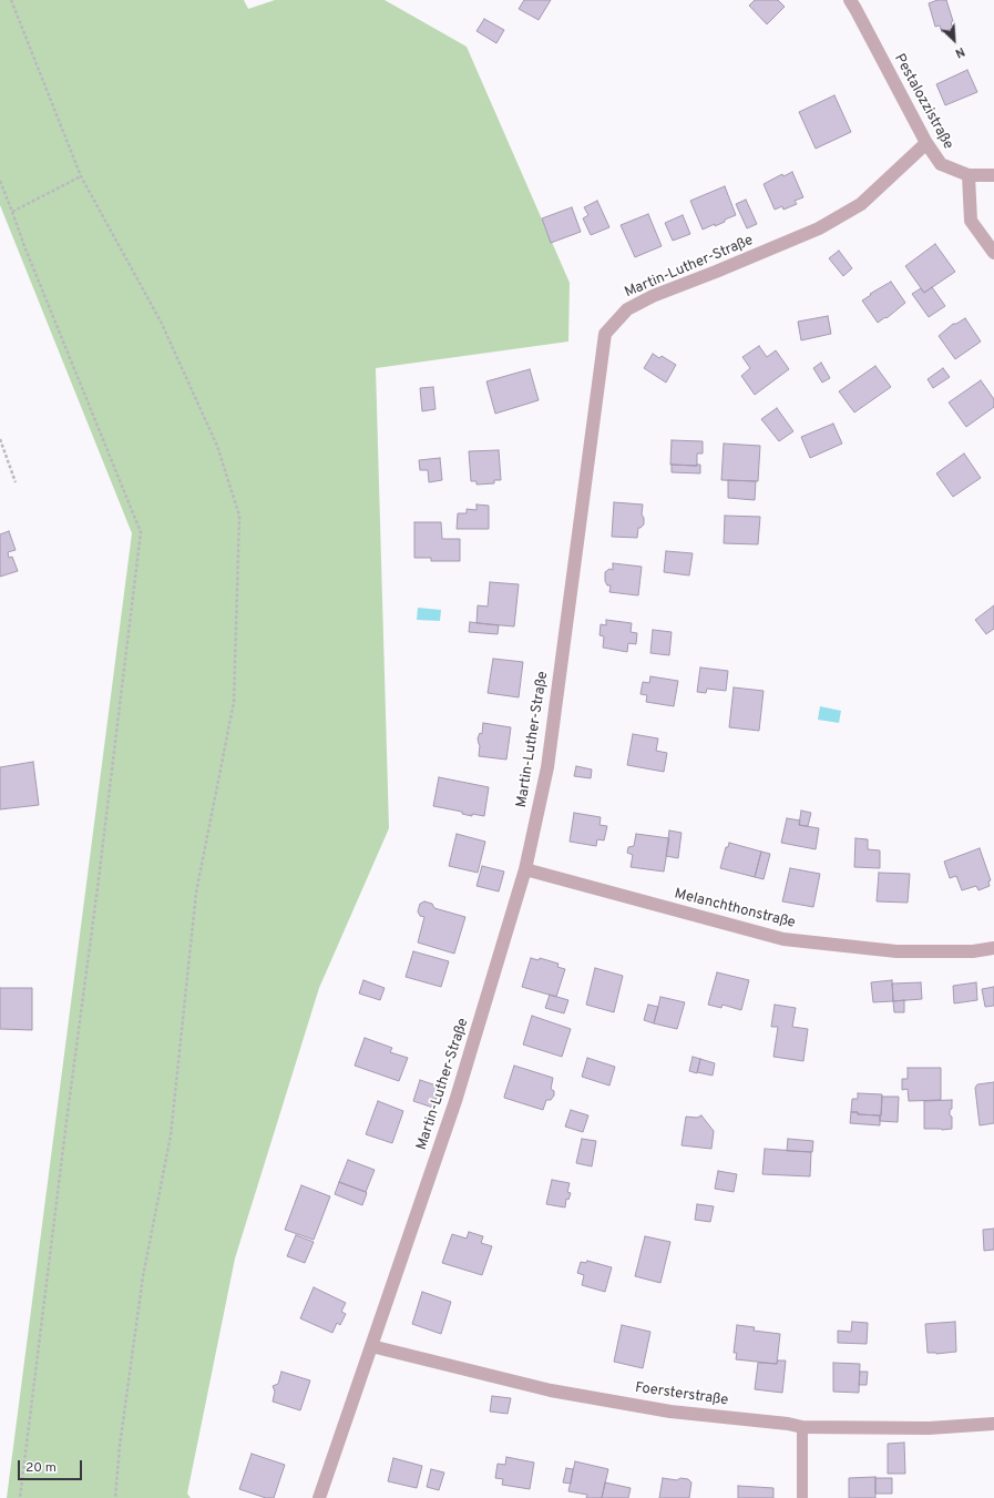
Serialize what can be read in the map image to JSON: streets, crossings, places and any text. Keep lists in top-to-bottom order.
{
  "streets": {
    "street": [
      "Pestalozzistraße",
      "Martin-Luther-Straße",
      "Melanchthonstraße",
      "Foersterstraße"
    ]
  },
  "crossings": [
    ["Pestalozzistraße", "Martin-Luther-Straße"],
    ["Martin-Luther-Straße", "Melanchthonstraße"],
    ["Martin-Luther-Straße", "Foersterstraße"]
  ],
  "scale_bar": "20 m",
  "north": "bottom right"
}
